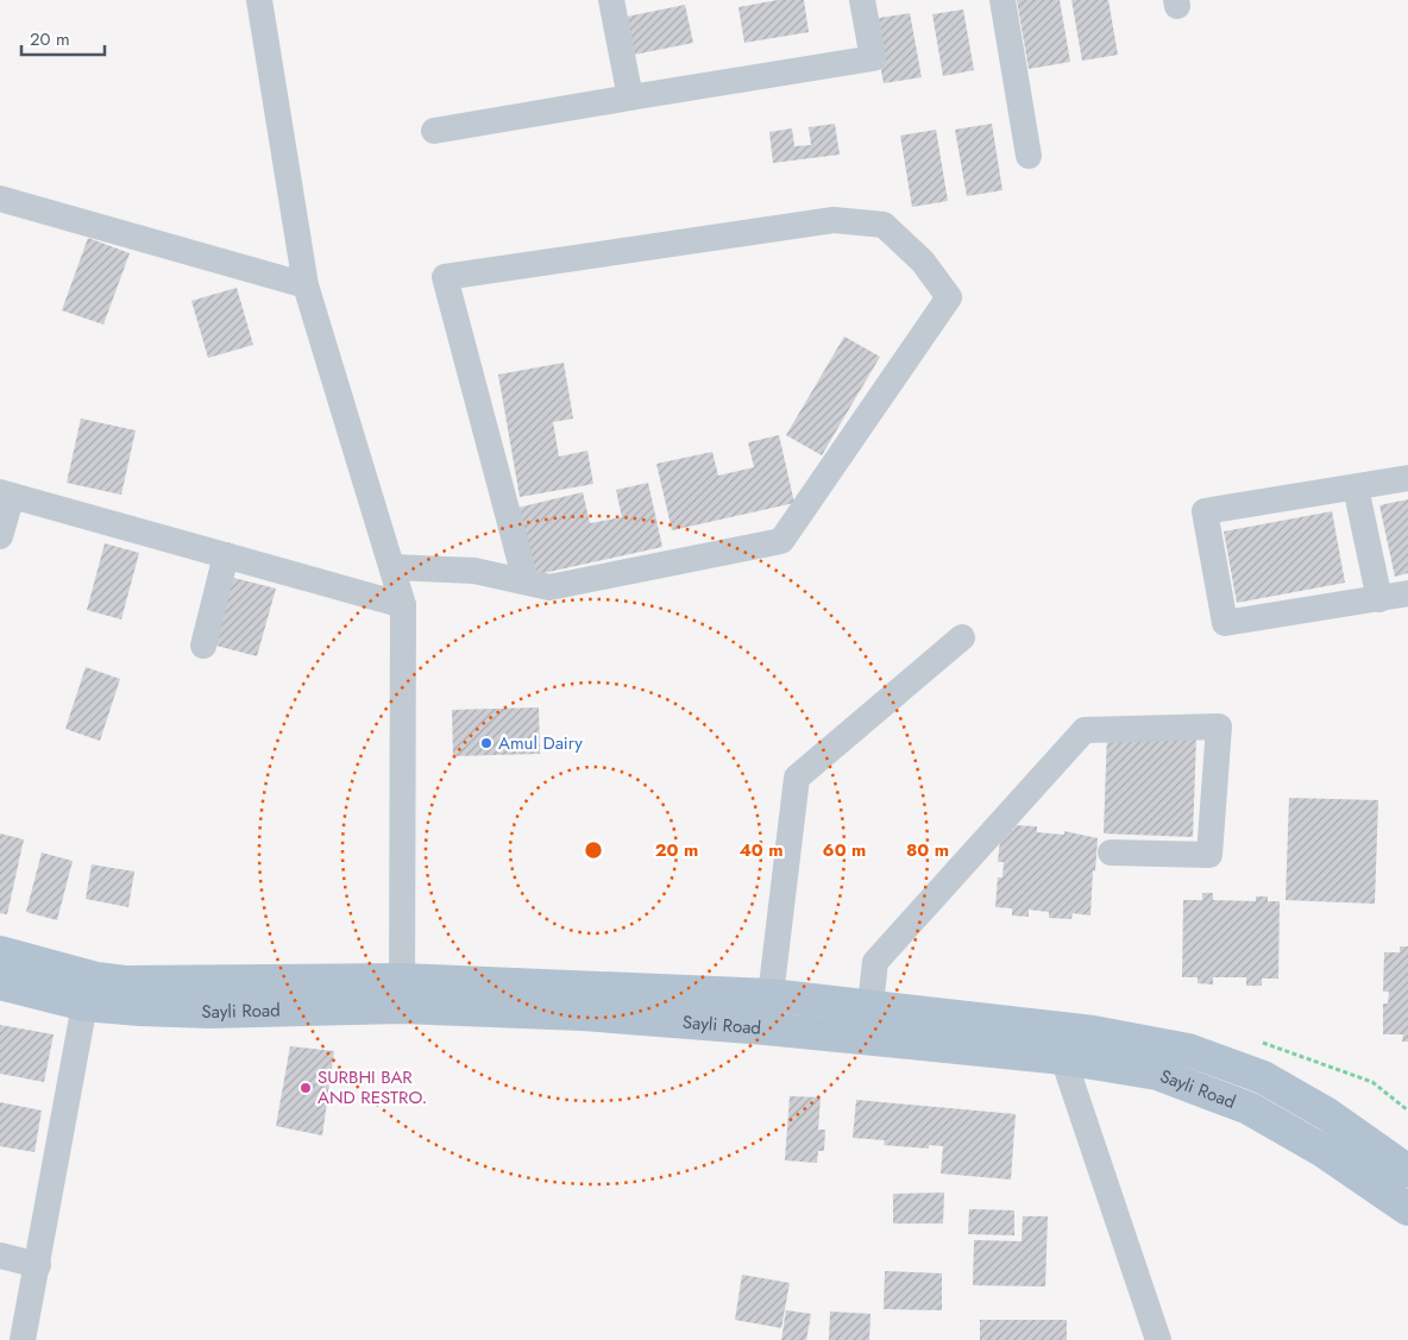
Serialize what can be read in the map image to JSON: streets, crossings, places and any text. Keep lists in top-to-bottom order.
{
  "streets": {
    "main road": ["Sayli Road"]
  },
  "places": ["Amul Dairy", "SURBHI BAR AND RESTRO."],
  "scale_bar": "20 m",
  "rings": [
    "20 m",
    "40 m",
    "60 m",
    "80 m"
  ]
}
